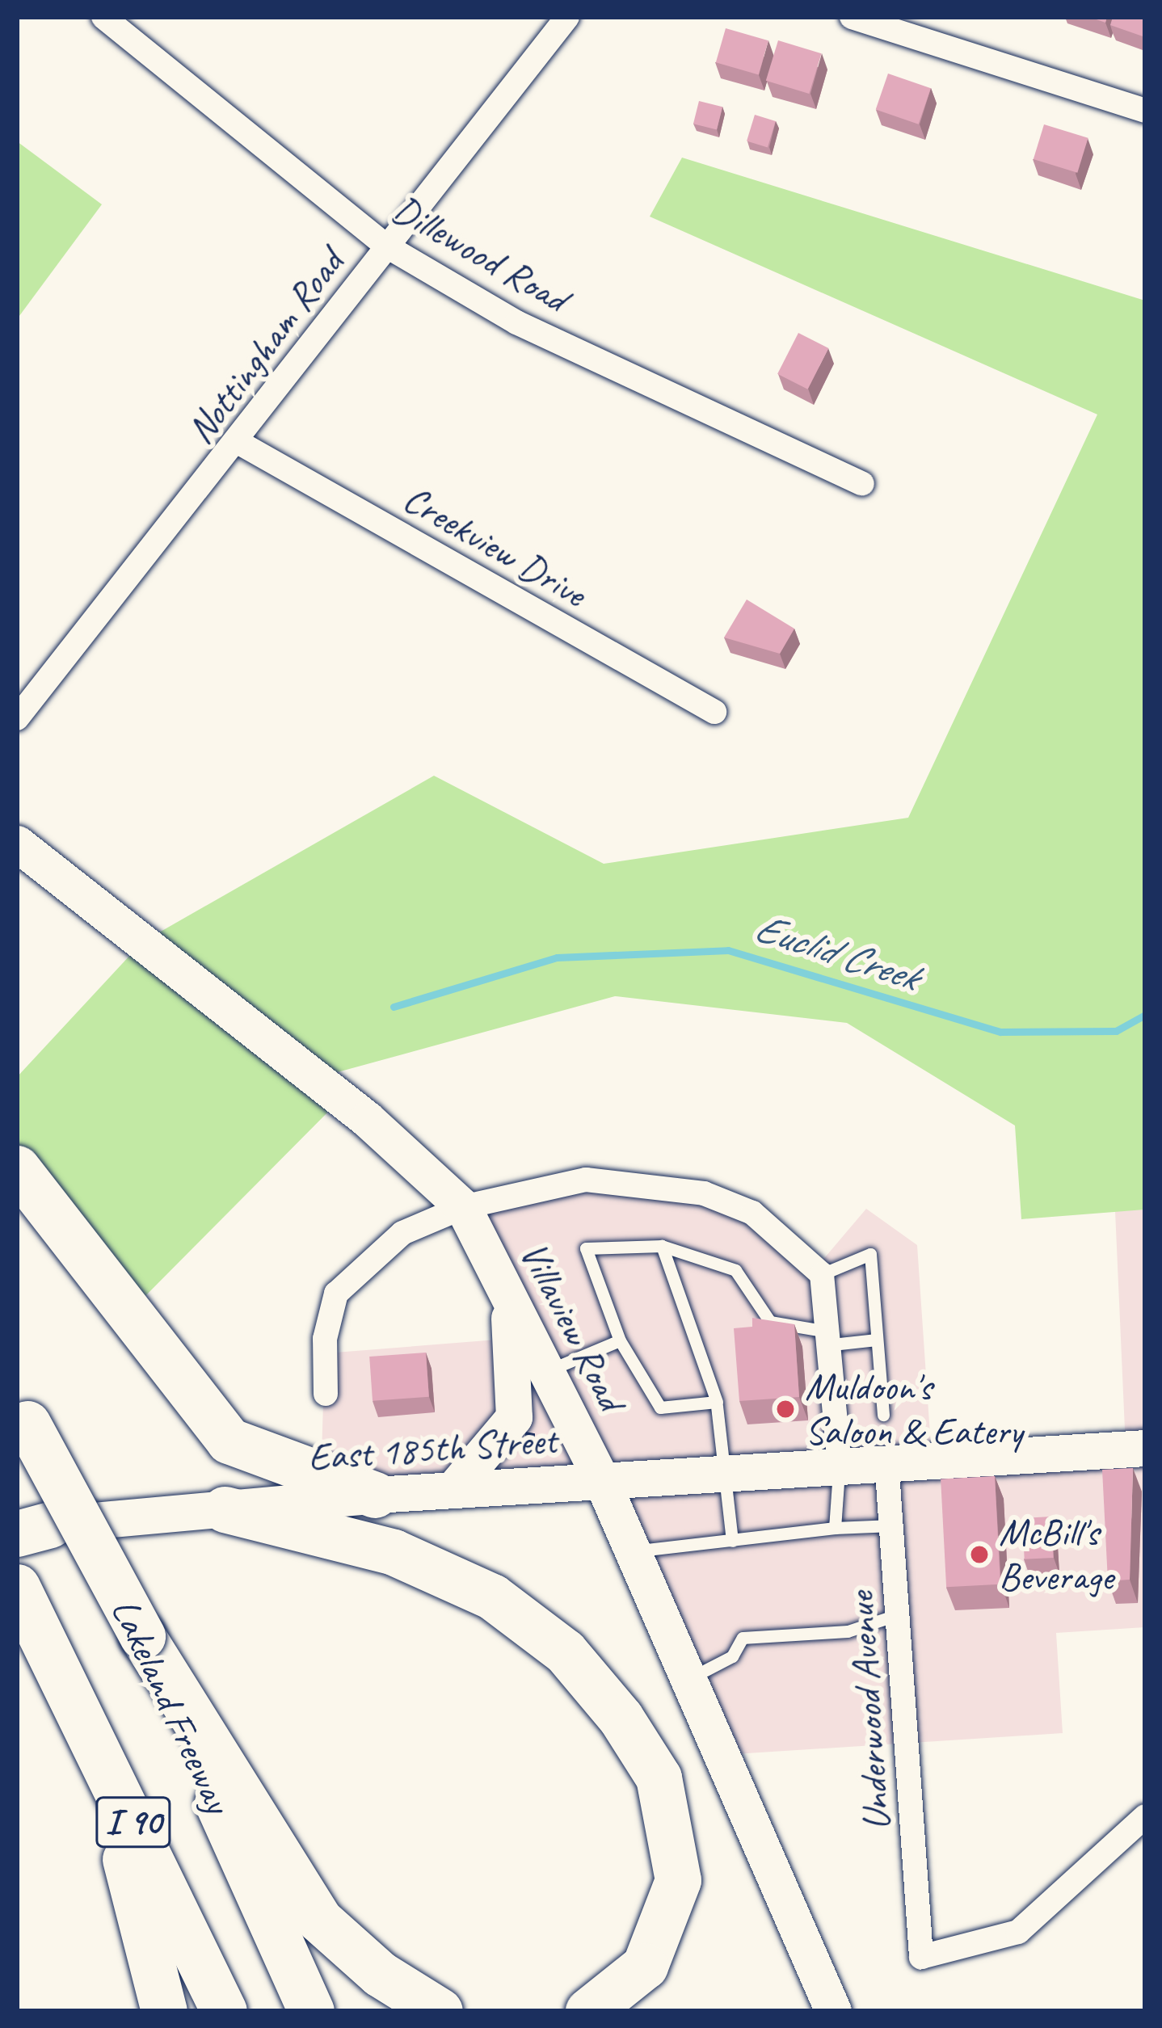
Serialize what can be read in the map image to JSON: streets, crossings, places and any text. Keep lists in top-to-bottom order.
{
  "streets": {
    "highway": ["Lakeland Freeway", "I 90"],
    "street": [
      "Dillewood Road",
      "Nottingham Road",
      "Creekview Drive",
      "Villaview Road",
      "East 185th Street",
      "Underwood Avenue"
    ]
  },
  "crossings": [
    ["Dillewood Road", "Nottingham Road"],
    ["Nottingham Road", "Creekview Drive"],
    ["Villaview Road", "East 185th Street"],
    ["East 185th Street", "Underwood Avenue"]
  ],
  "water": ["Euclid Creek"],
  "places": ["Muldoon's Saloon & Eatery", "McBill's Beverage"]
}
